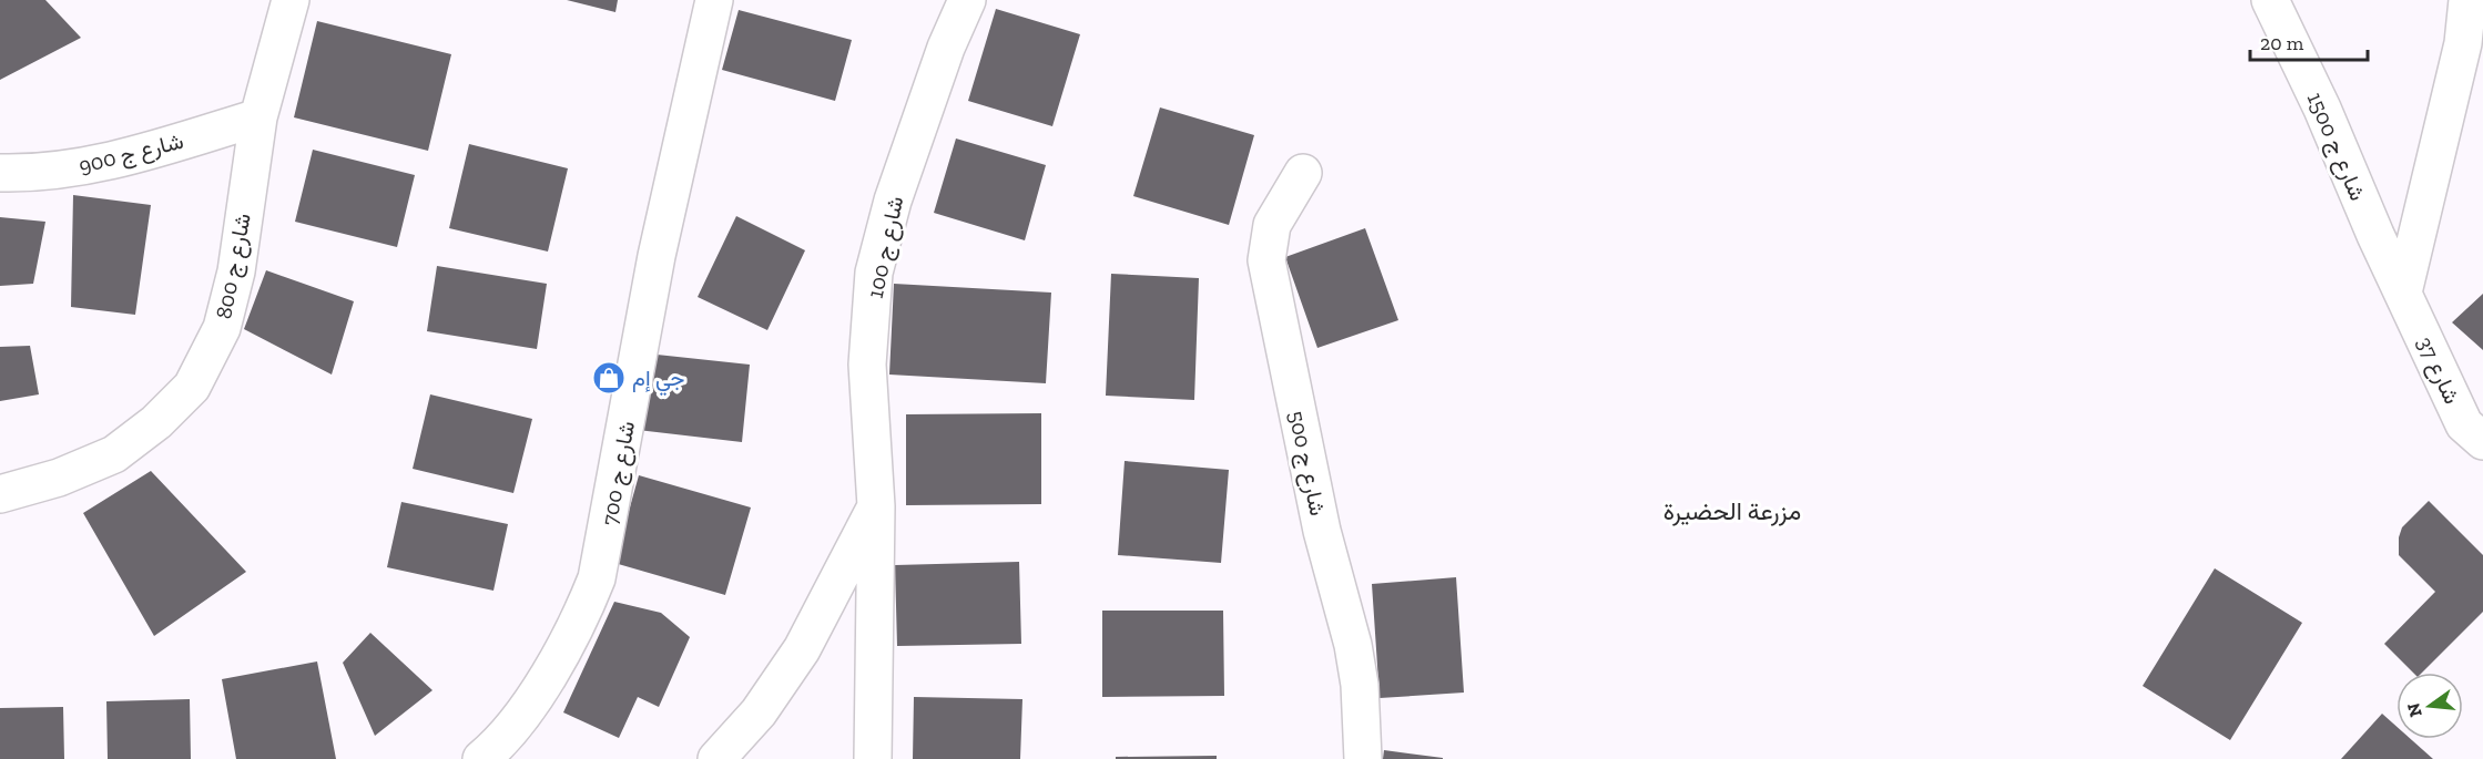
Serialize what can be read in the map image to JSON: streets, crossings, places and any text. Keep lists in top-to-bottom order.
{
  "streets": {
    "street": [
      "شارع ج 1500",
      "شارع ج 900",
      "شارع ج 100",
      "شارع ج 800",
      "شارع 37",
      "شارع ج 500",
      "شارع ج 700"
    ]
  },
  "crossings": [
    ["شارع ج 1500", "شارع 37"],
    ["شارع ج 900", "شارع ج 800"]
  ],
  "districts": ["مزرعة الحضيرة"],
  "places": {
    "shop": ["جي إم"]
  },
  "scale_bar": "20 m",
  "north": "left"
}
